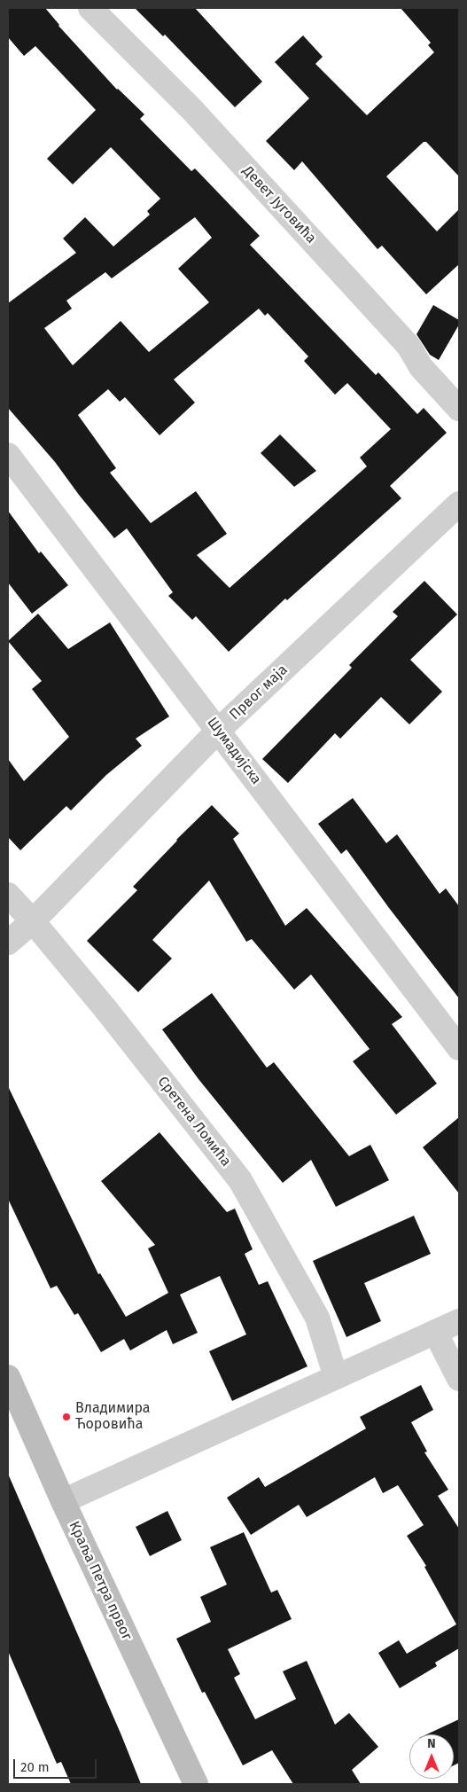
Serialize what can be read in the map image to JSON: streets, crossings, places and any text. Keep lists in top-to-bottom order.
{
  "streets": {
    "main road": ["Краља Петра првог"],
    "street": [
      "Девет Југовића",
      "Првог маја",
      "Шумадијска",
      "Сретена Ломића"
    ]
  },
  "crossings": [
    ["Првог маја", "Шумадијска"],
    ["Првог маја", "Сретена Ломића"]
  ],
  "places": ["Владимира Ћоровића"],
  "scale_bar": "20 m",
  "north": "top"
}
